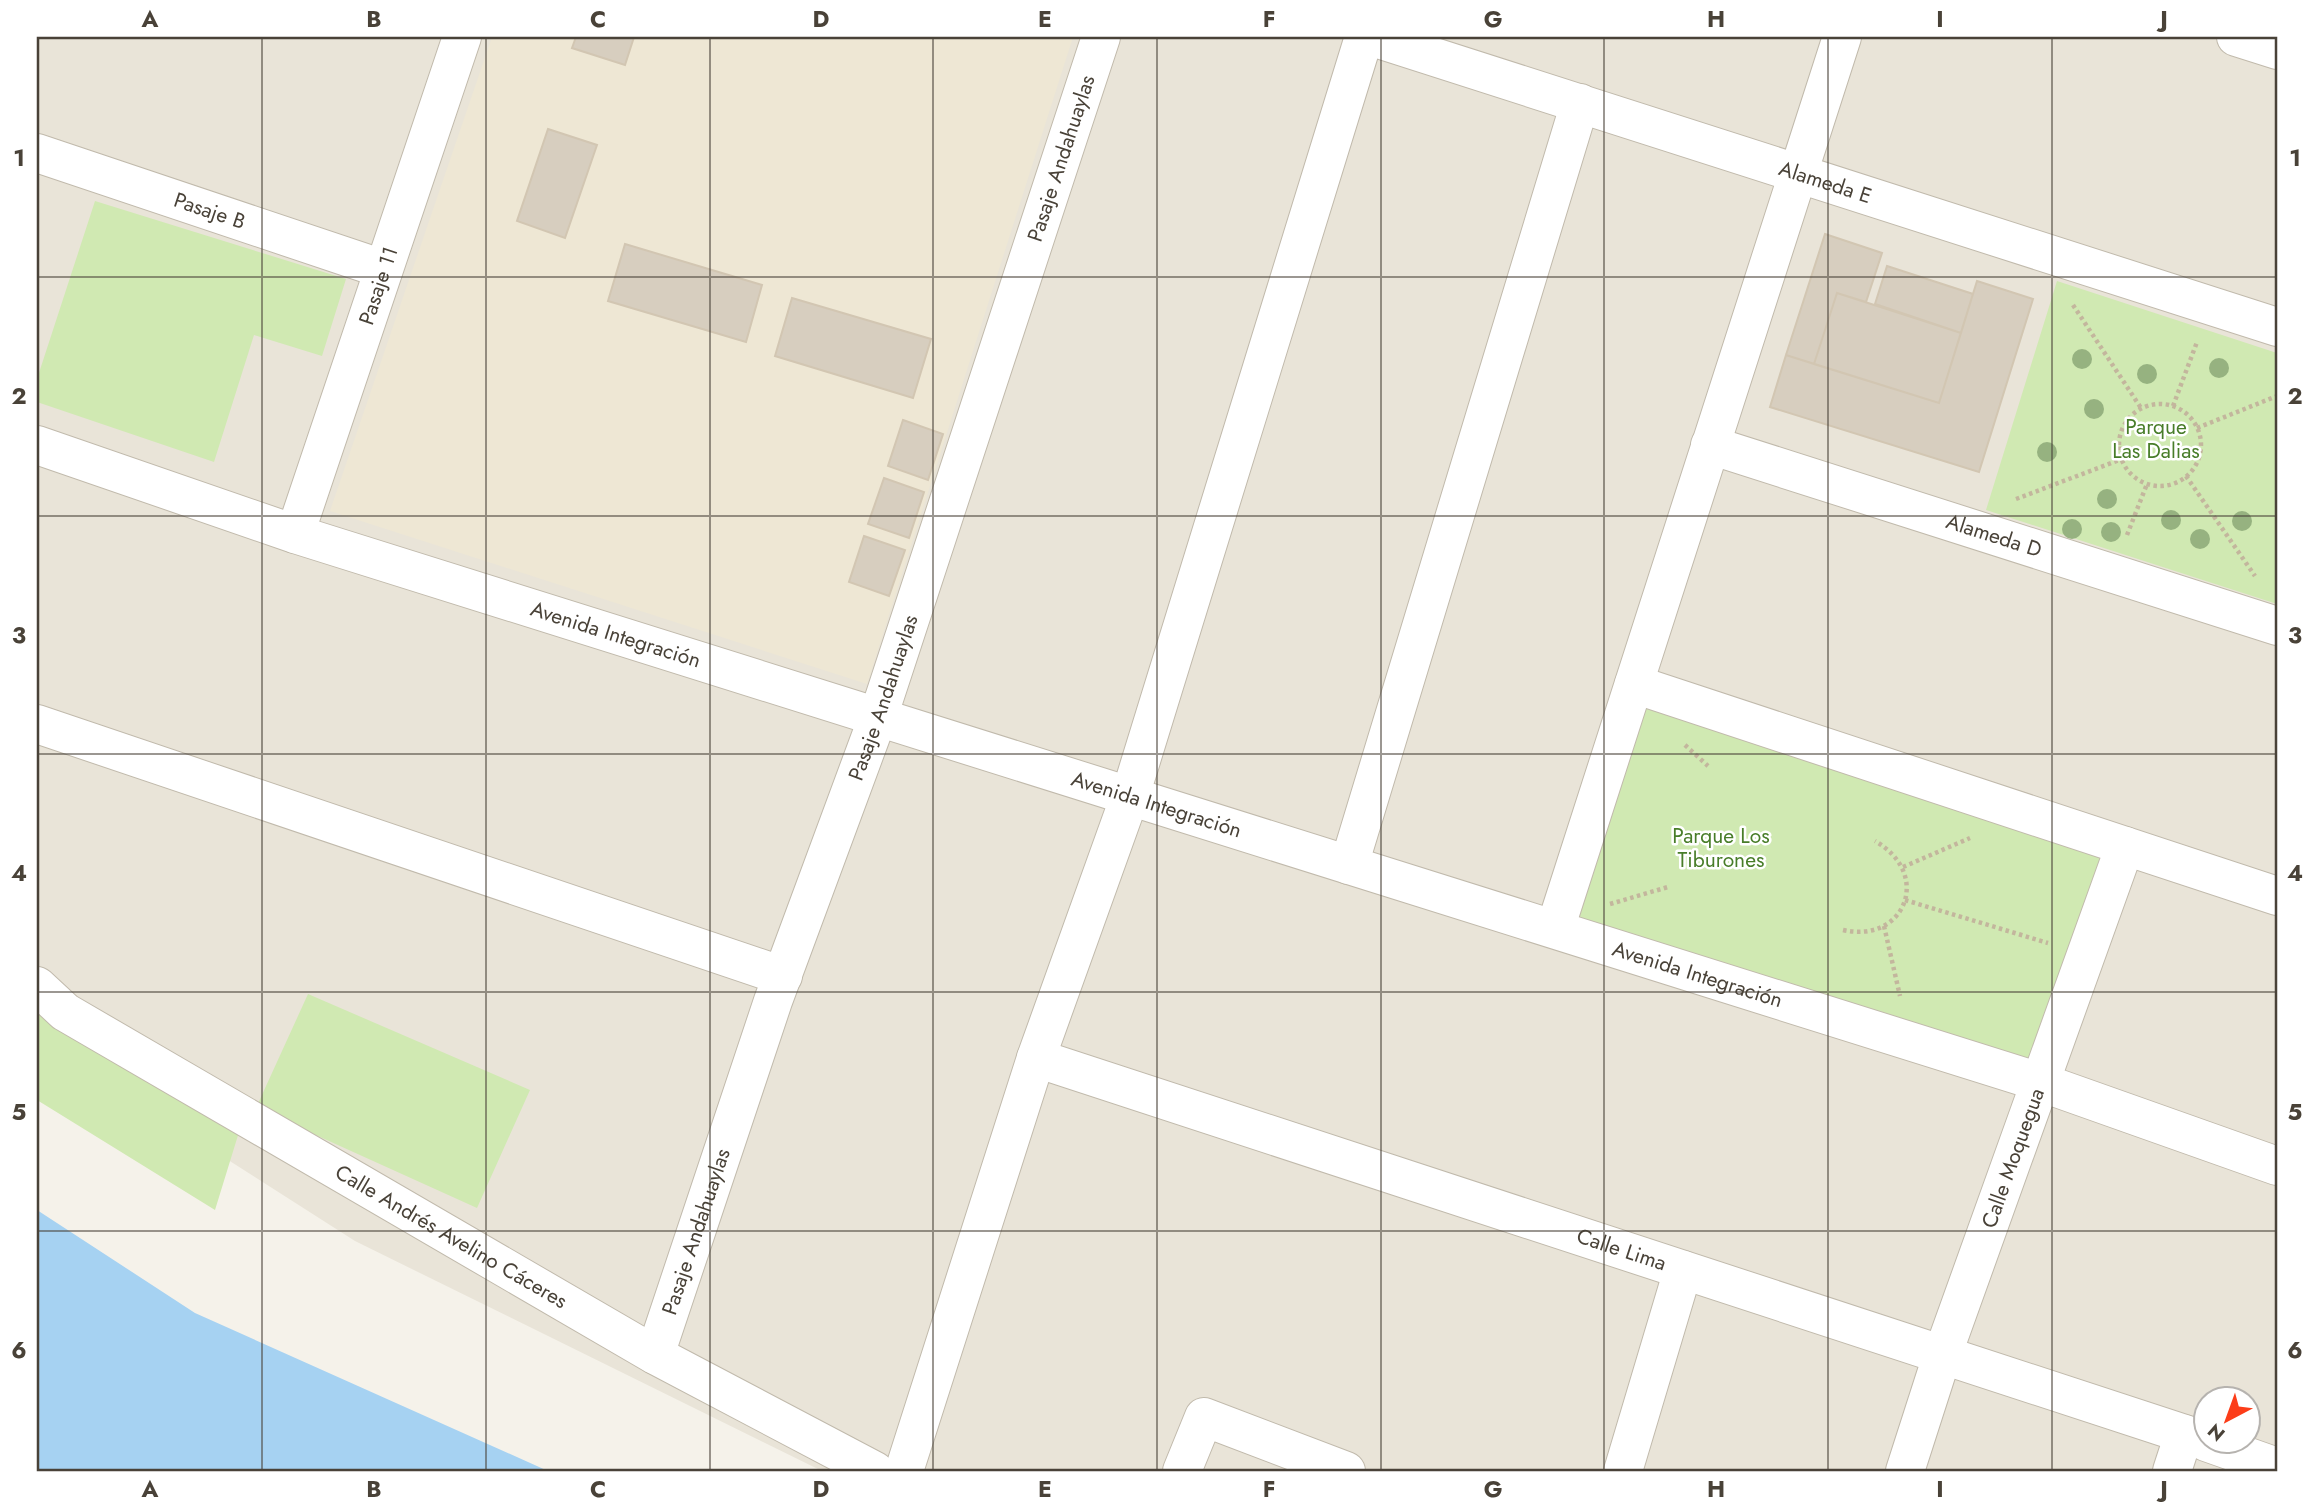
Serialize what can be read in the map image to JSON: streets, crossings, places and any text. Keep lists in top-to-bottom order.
{
  "streets": {
    "street": [
      "Pasaje Andahuaylas",
      "Alameda E",
      "Pasaje B",
      "Pasaje 11",
      "Alameda D",
      "Avenida Integración",
      "Calle Moquegua",
      "Calle Andrés Avelino Cáceres",
      "Calle Lima"
    ]
  },
  "crossings": [
    ["Pasaje Andahuaylas", "Avenida Integración"],
    ["Pasaje Andahuaylas", "Calle Andrés Avelino Cáceres"],
    ["Pasaje B", "Pasaje 11"],
    ["Pasaje 11", "Avenida Integración"],
    ["Avenida Integración", "Calle Moquegua"],
    ["Calle Moquegua", "Calle Lima"]
  ],
  "parks": ["Parque Las Dalias", "Parque Los Tiburones"],
  "north": "bottom left",
  "grid": {
    "columns": [
      "A",
      "B",
      "C",
      "D",
      "E",
      "F",
      "G",
      "H",
      "I",
      "J"
    ],
    "rows": [
      "1",
      "2",
      "3",
      "4",
      "5",
      "6"
    ]
  }
}
